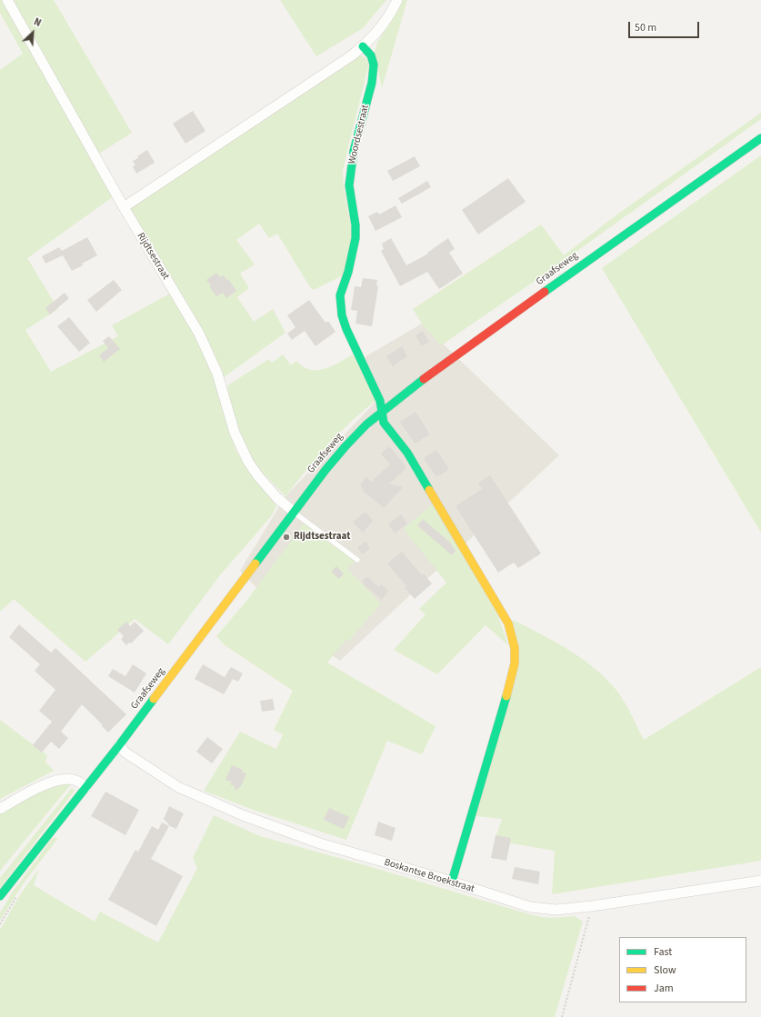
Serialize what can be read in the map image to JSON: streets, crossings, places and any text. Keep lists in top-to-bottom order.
{
  "streets": {
    "main road": ["Woordsestraat", "Graafseweg"],
    "street": ["Rijdtsestraat", "Boskantse Broekstraat"]
  },
  "crossings": [
    ["Woordsestraat", "Graafseweg"],
    ["Woordsestraat", "Boskantse Broekstraat"],
    ["Rijdtsestraat", "Graafseweg"],
    ["Graafseweg", "Boskantse Broekstraat"]
  ],
  "places": ["Rijdtsestraat"],
  "legend": ["Fast", "Slow", "Jam"],
  "scale_bar": "50 m",
  "north": "top right"
}
